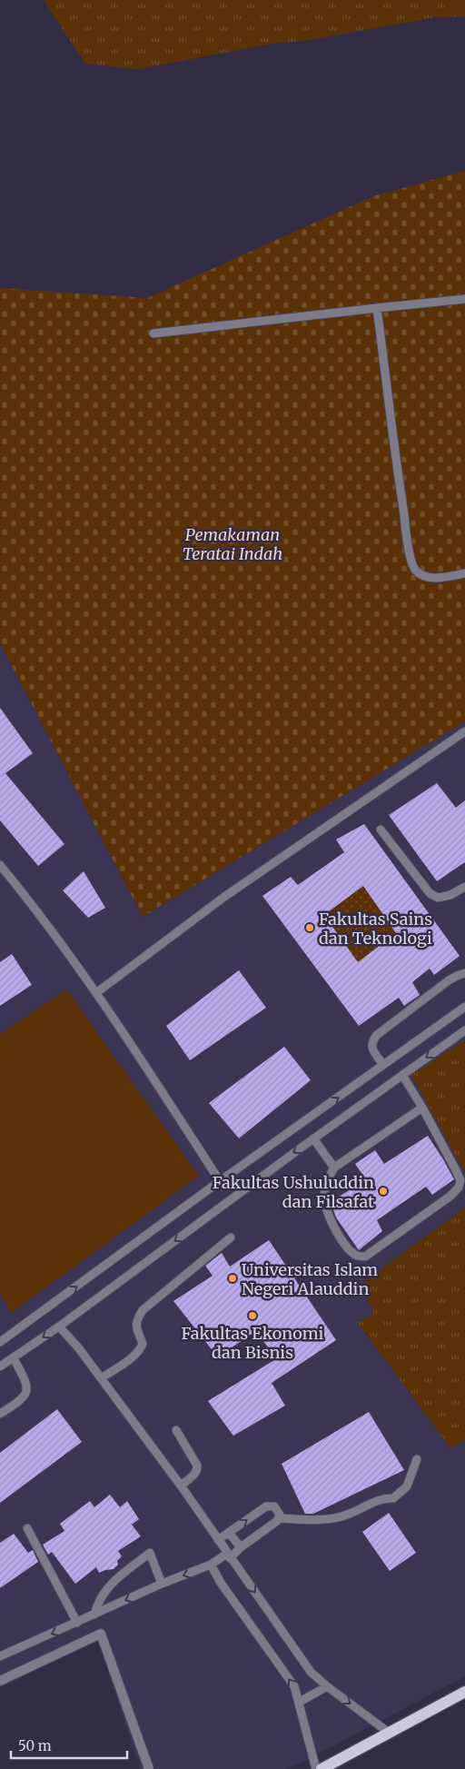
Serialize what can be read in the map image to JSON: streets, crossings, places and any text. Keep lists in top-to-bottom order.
{
  "parks": ["Pemakaman Teratai Indah"],
  "places": [
    "Fakultas Sains dan Teknologi",
    "Fakultas Ushuluddin dan Filsafat",
    "Universitas Islam Negeri Alauddin",
    "Fakultas Ekonomi dan Bisnis"
  ],
  "scale_bar": "50 m"
}
